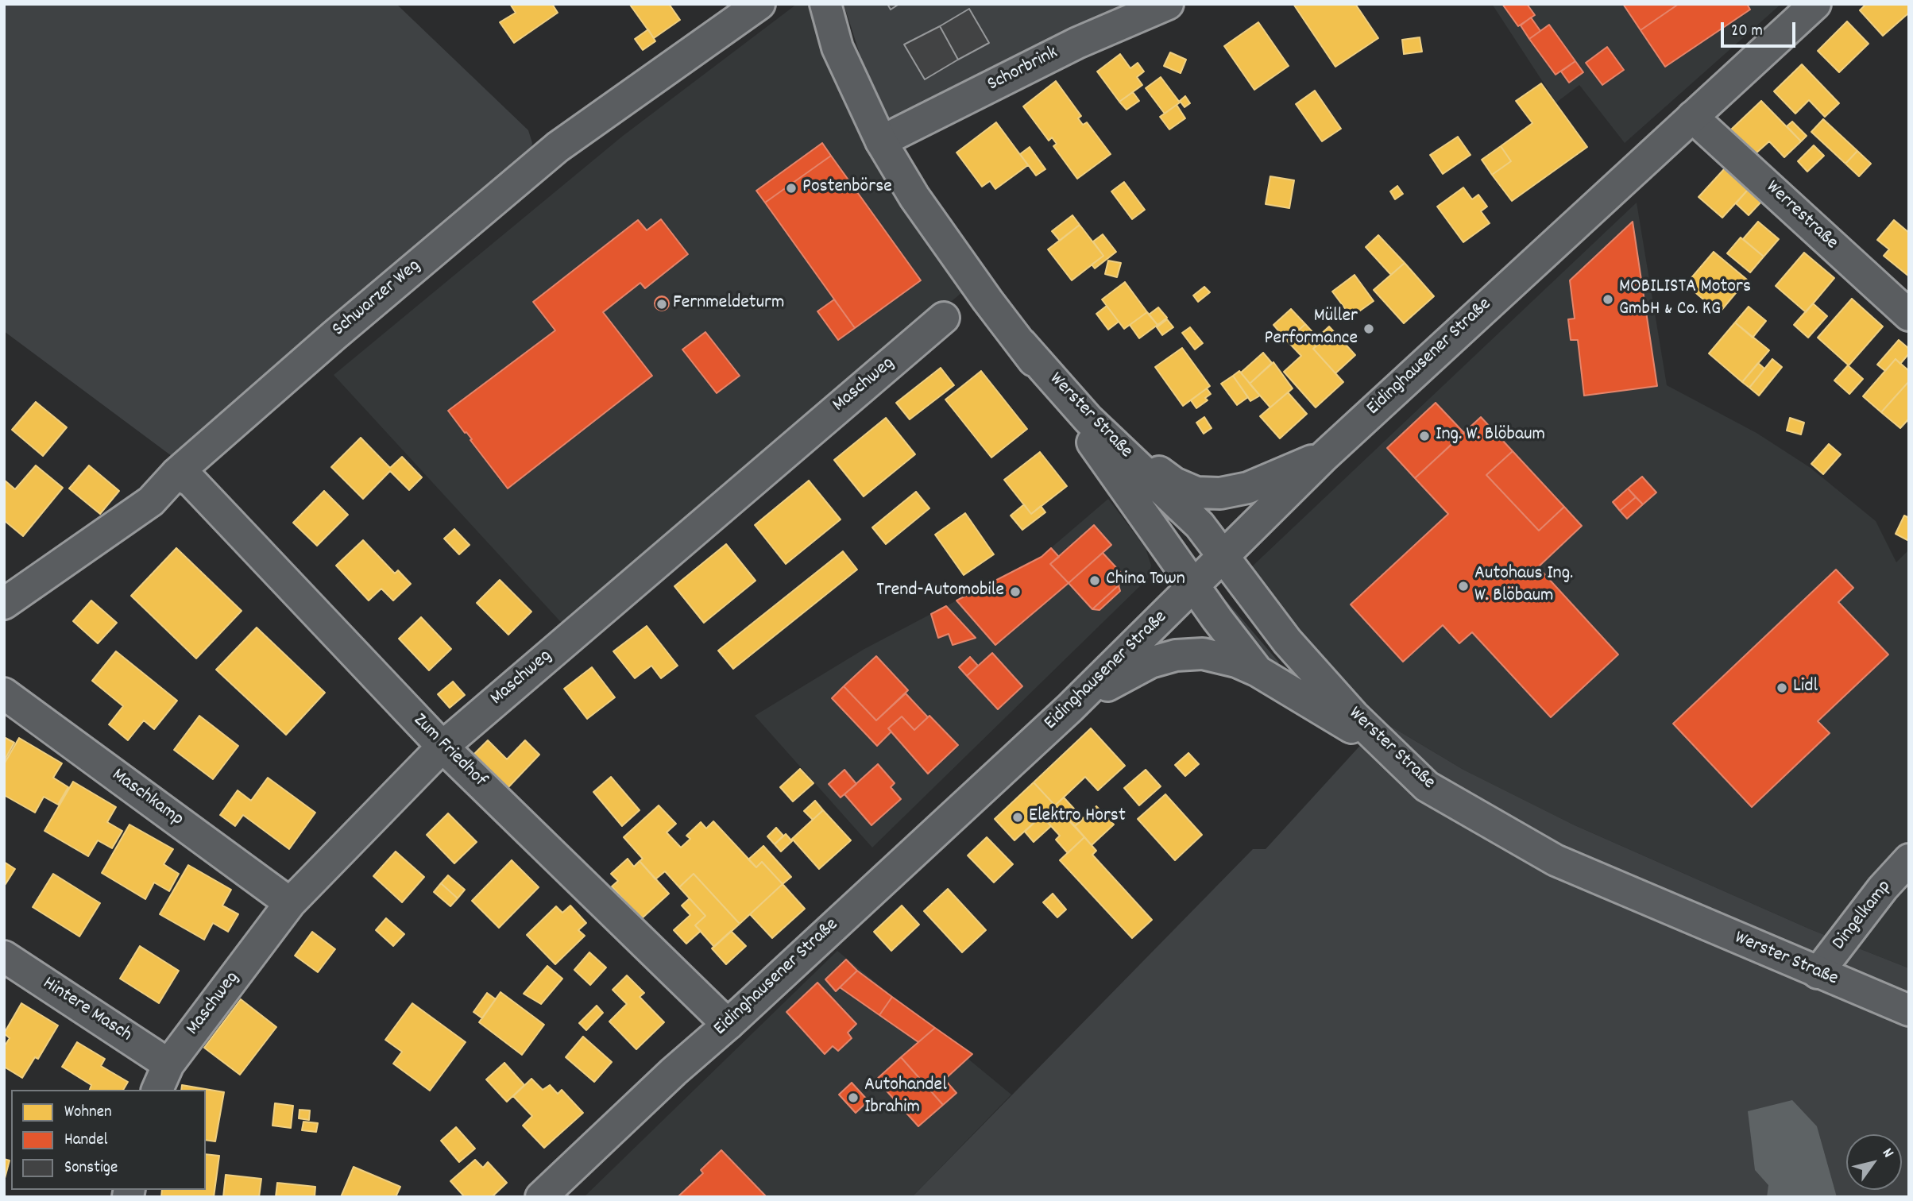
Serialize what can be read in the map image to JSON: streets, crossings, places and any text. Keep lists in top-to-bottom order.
{
  "streets": {
    "main road": [
      "Schorbrink",
      "Werrestraße",
      "Schwarzer Weg",
      "Eidinghausener Straße",
      "Maschweg",
      "Werster Straße",
      "Zum Friedhof",
      "Maschkamp",
      "Dingelkamp",
      "Hintere Masch"
    ]
  },
  "crossings": [
    ["Schorbrink", "Werster Straße"],
    ["Werrestraße", "Eidinghausener Straße"],
    ["Schwarzer Weg", "Zum Friedhof"],
    ["Eidinghausener Straße", "Werster Straße"],
    ["Eidinghausener Straße", "Zum Friedhof"],
    ["Maschweg", "Zum Friedhof"],
    ["Maschweg", "Maschkamp"],
    ["Maschweg", "Hintere Masch"],
    ["Werster Straße", "Dingelkamp"]
  ],
  "places": [
    "Postenbörse",
    "MOBILISTA Motors GmbH & Co. KG",
    "Fernmeldeturm",
    "Müller Performance",
    "Ing. W. Blöbaum",
    "China Town",
    "Autohaus Ing. W. Blöbaum",
    "Trend-Automobile",
    "Lidl",
    "Elektro Horst",
    "Autohandel Ibrahim"
  ],
  "legend": ["Wohnen", "Handel", "Sonstige"],
  "scale_bar": "20 m",
  "north": "top right"
}
